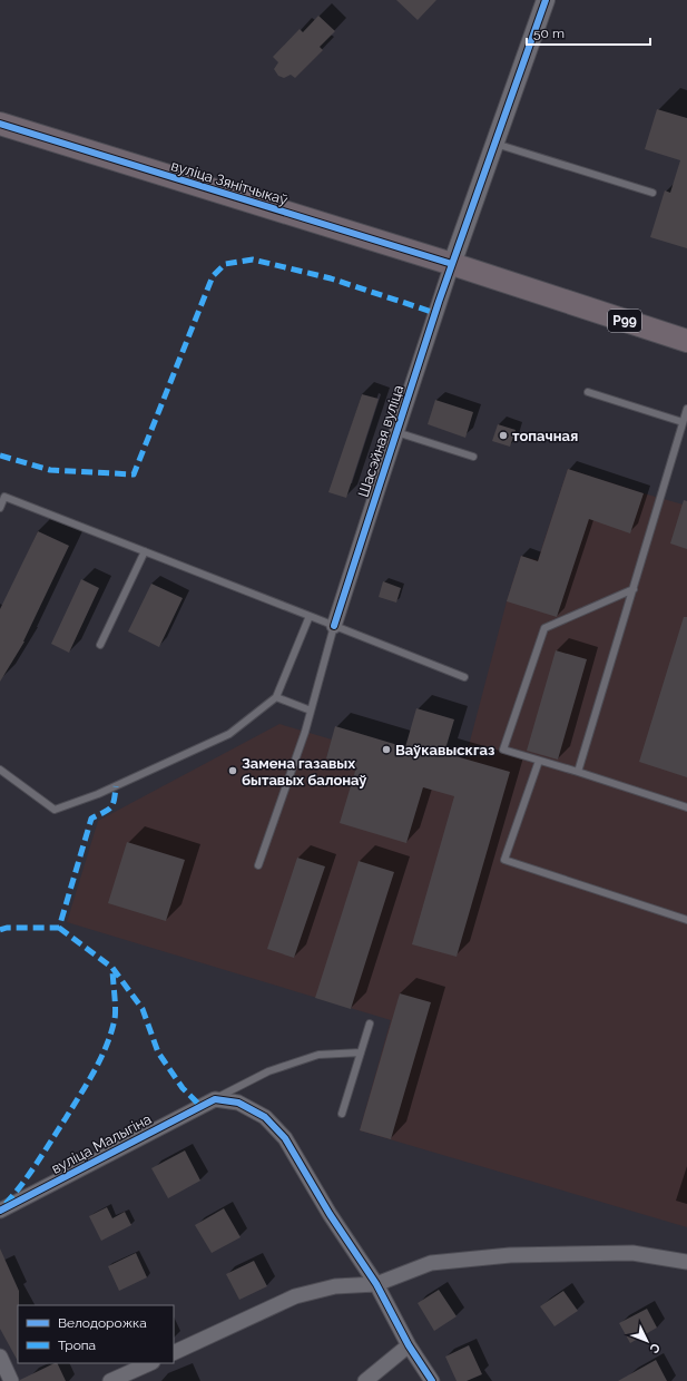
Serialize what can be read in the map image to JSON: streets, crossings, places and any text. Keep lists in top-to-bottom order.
{
  "streets": {
    "main road": ["вуліца Зянітчыкаў", "Р99"],
    "street": ["Шасэйная вуліца", "вуліца Малыгіна"]
  },
  "crossings": [
    ["вуліца Зянітчыкаў", "Шасэйная вуліца"]
  ],
  "places": ["топачная", "Ваўкавыскгаз", "Замена газавых бытавых балонаў"],
  "legend": ["Велодорожка", "Тропа"],
  "scale_bar": "50 m",
  "north": "bottom right"
}
